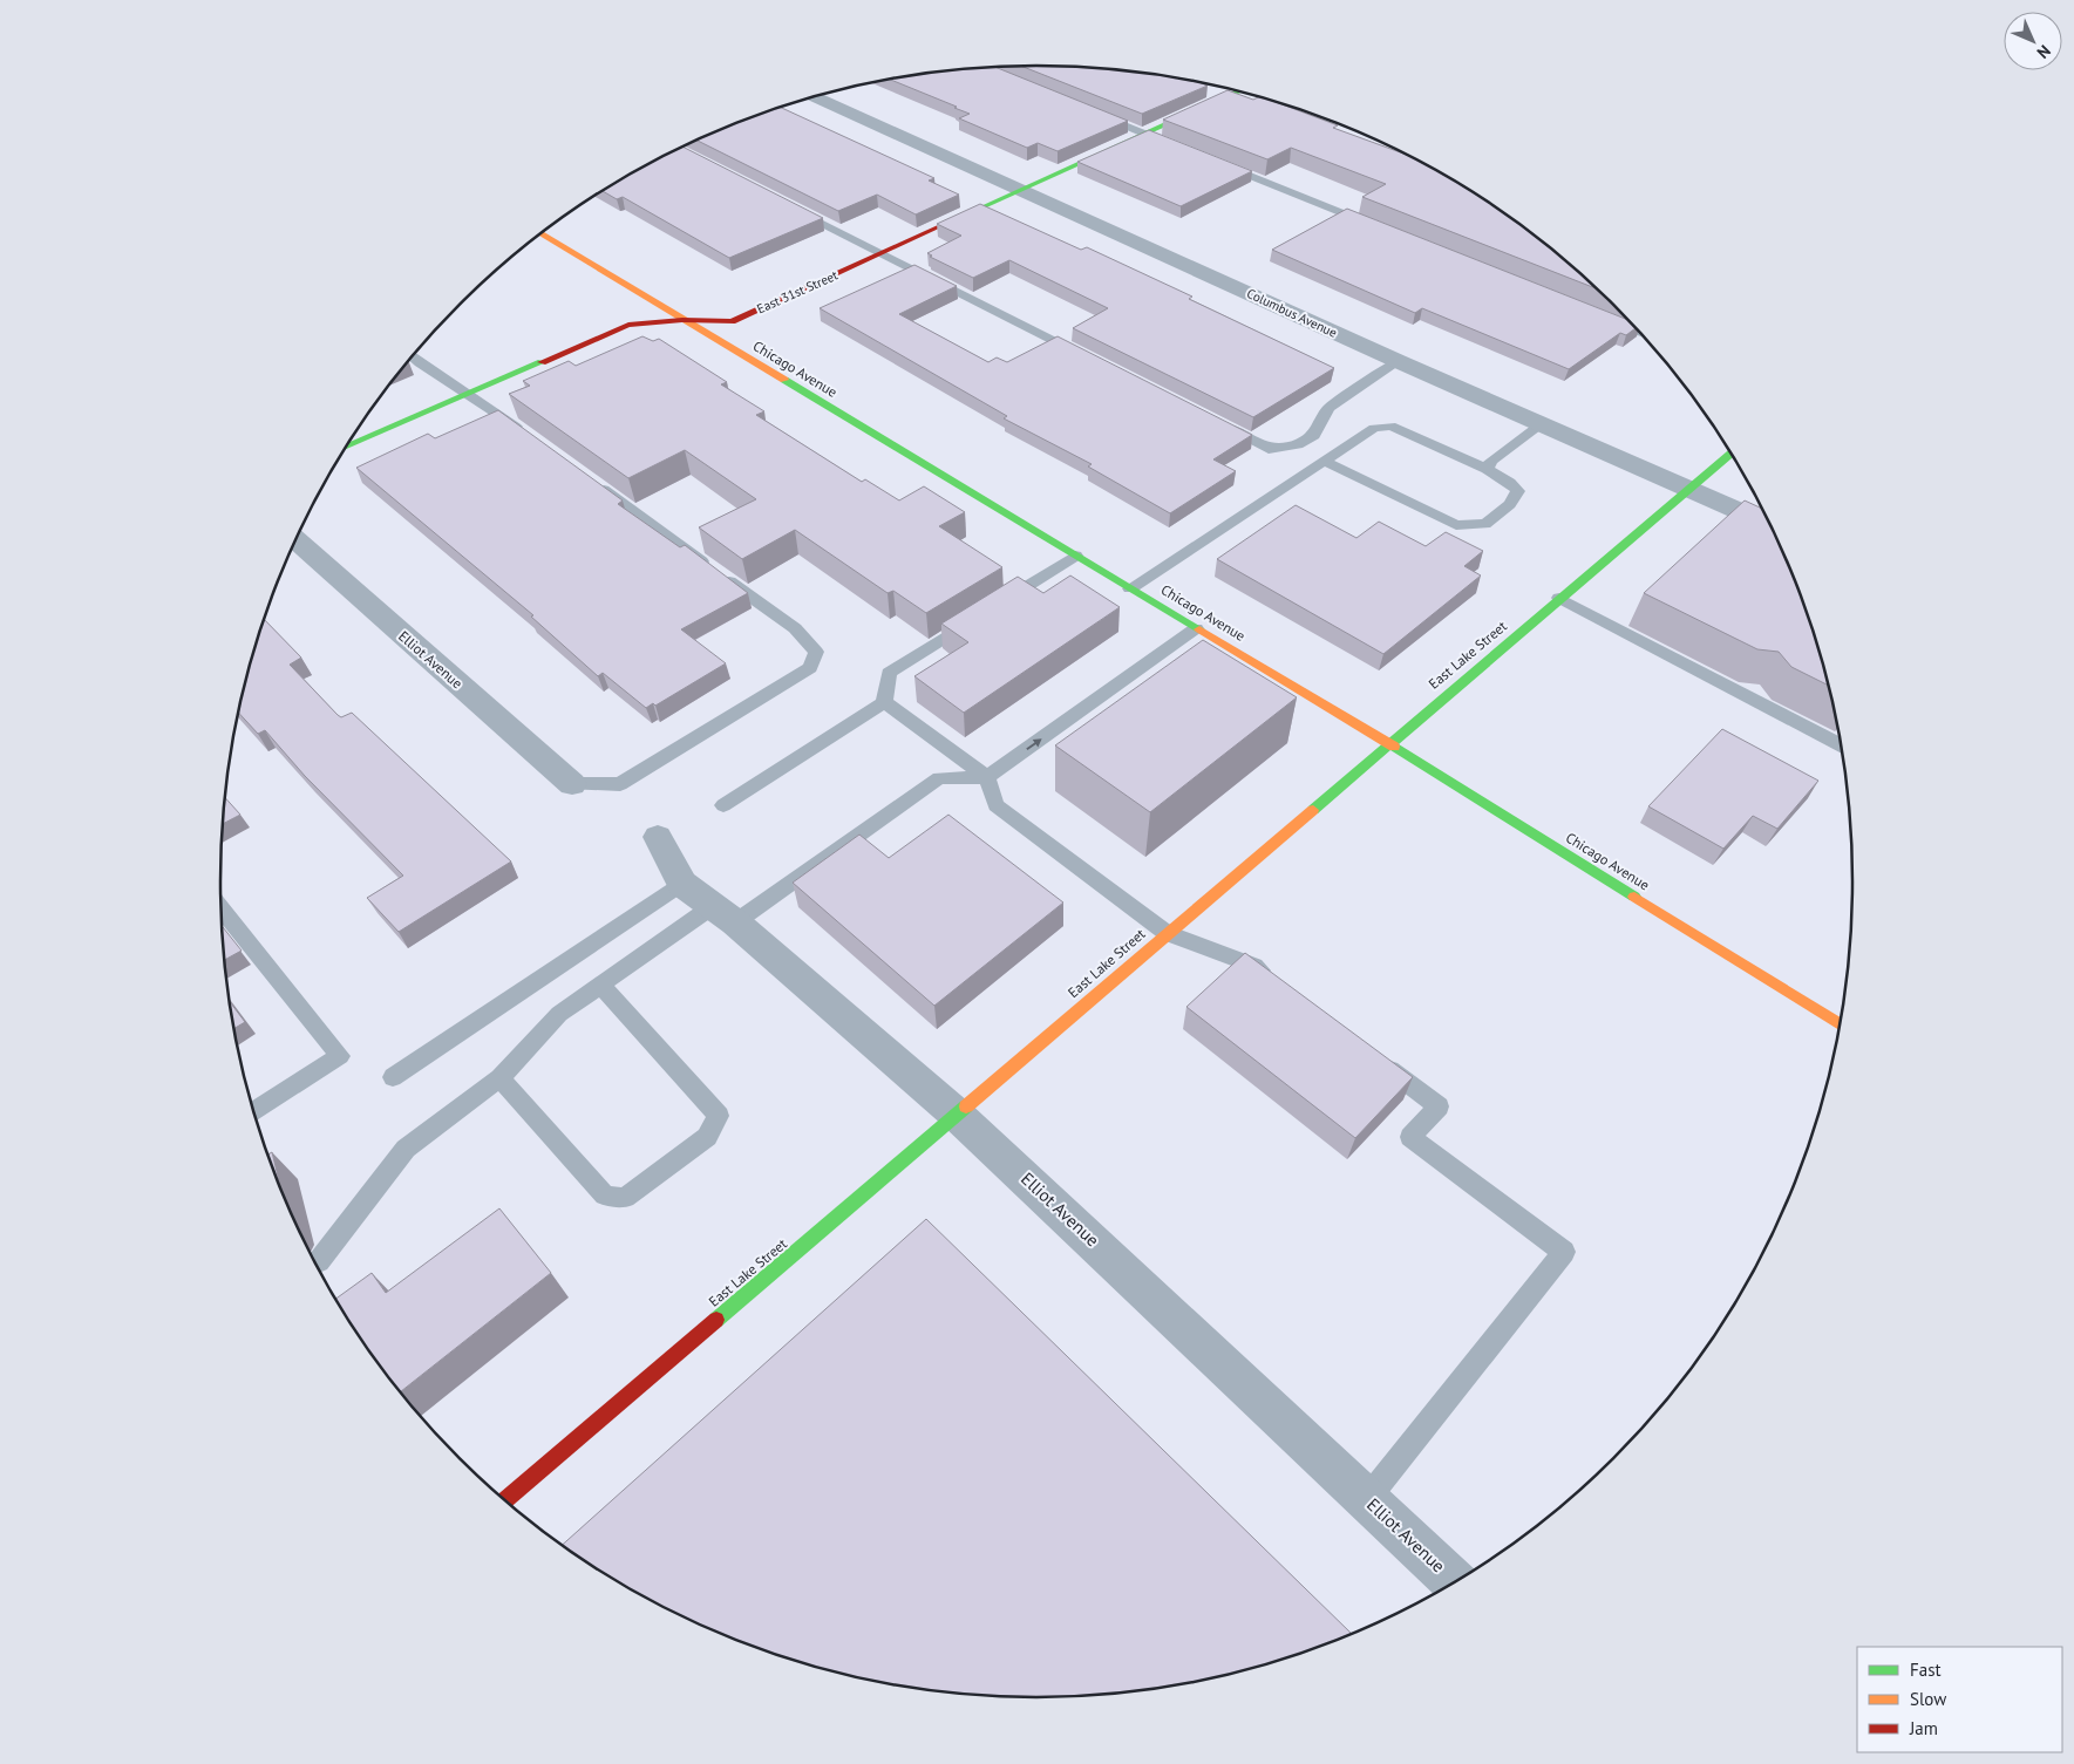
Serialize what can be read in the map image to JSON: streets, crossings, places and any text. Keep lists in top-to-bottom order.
{
  "streets": {
    "street": [
      "East 31st Street",
      "Columbus Avenue",
      "Chicago Avenue",
      "East Lake Street",
      "Elliot Avenue"
    ]
  },
  "crossings": [
    ["East 31st Street", "Columbus Avenue"],
    ["East 31st Street", "Chicago Avenue"],
    ["Columbus Avenue", "East Lake Street"],
    ["Chicago Avenue", "East Lake Street"],
    ["East Lake Street", "Elliot Avenue"]
  ],
  "legend": ["Fast", "Slow", "Jam"],
  "north": "bottom right"
}
